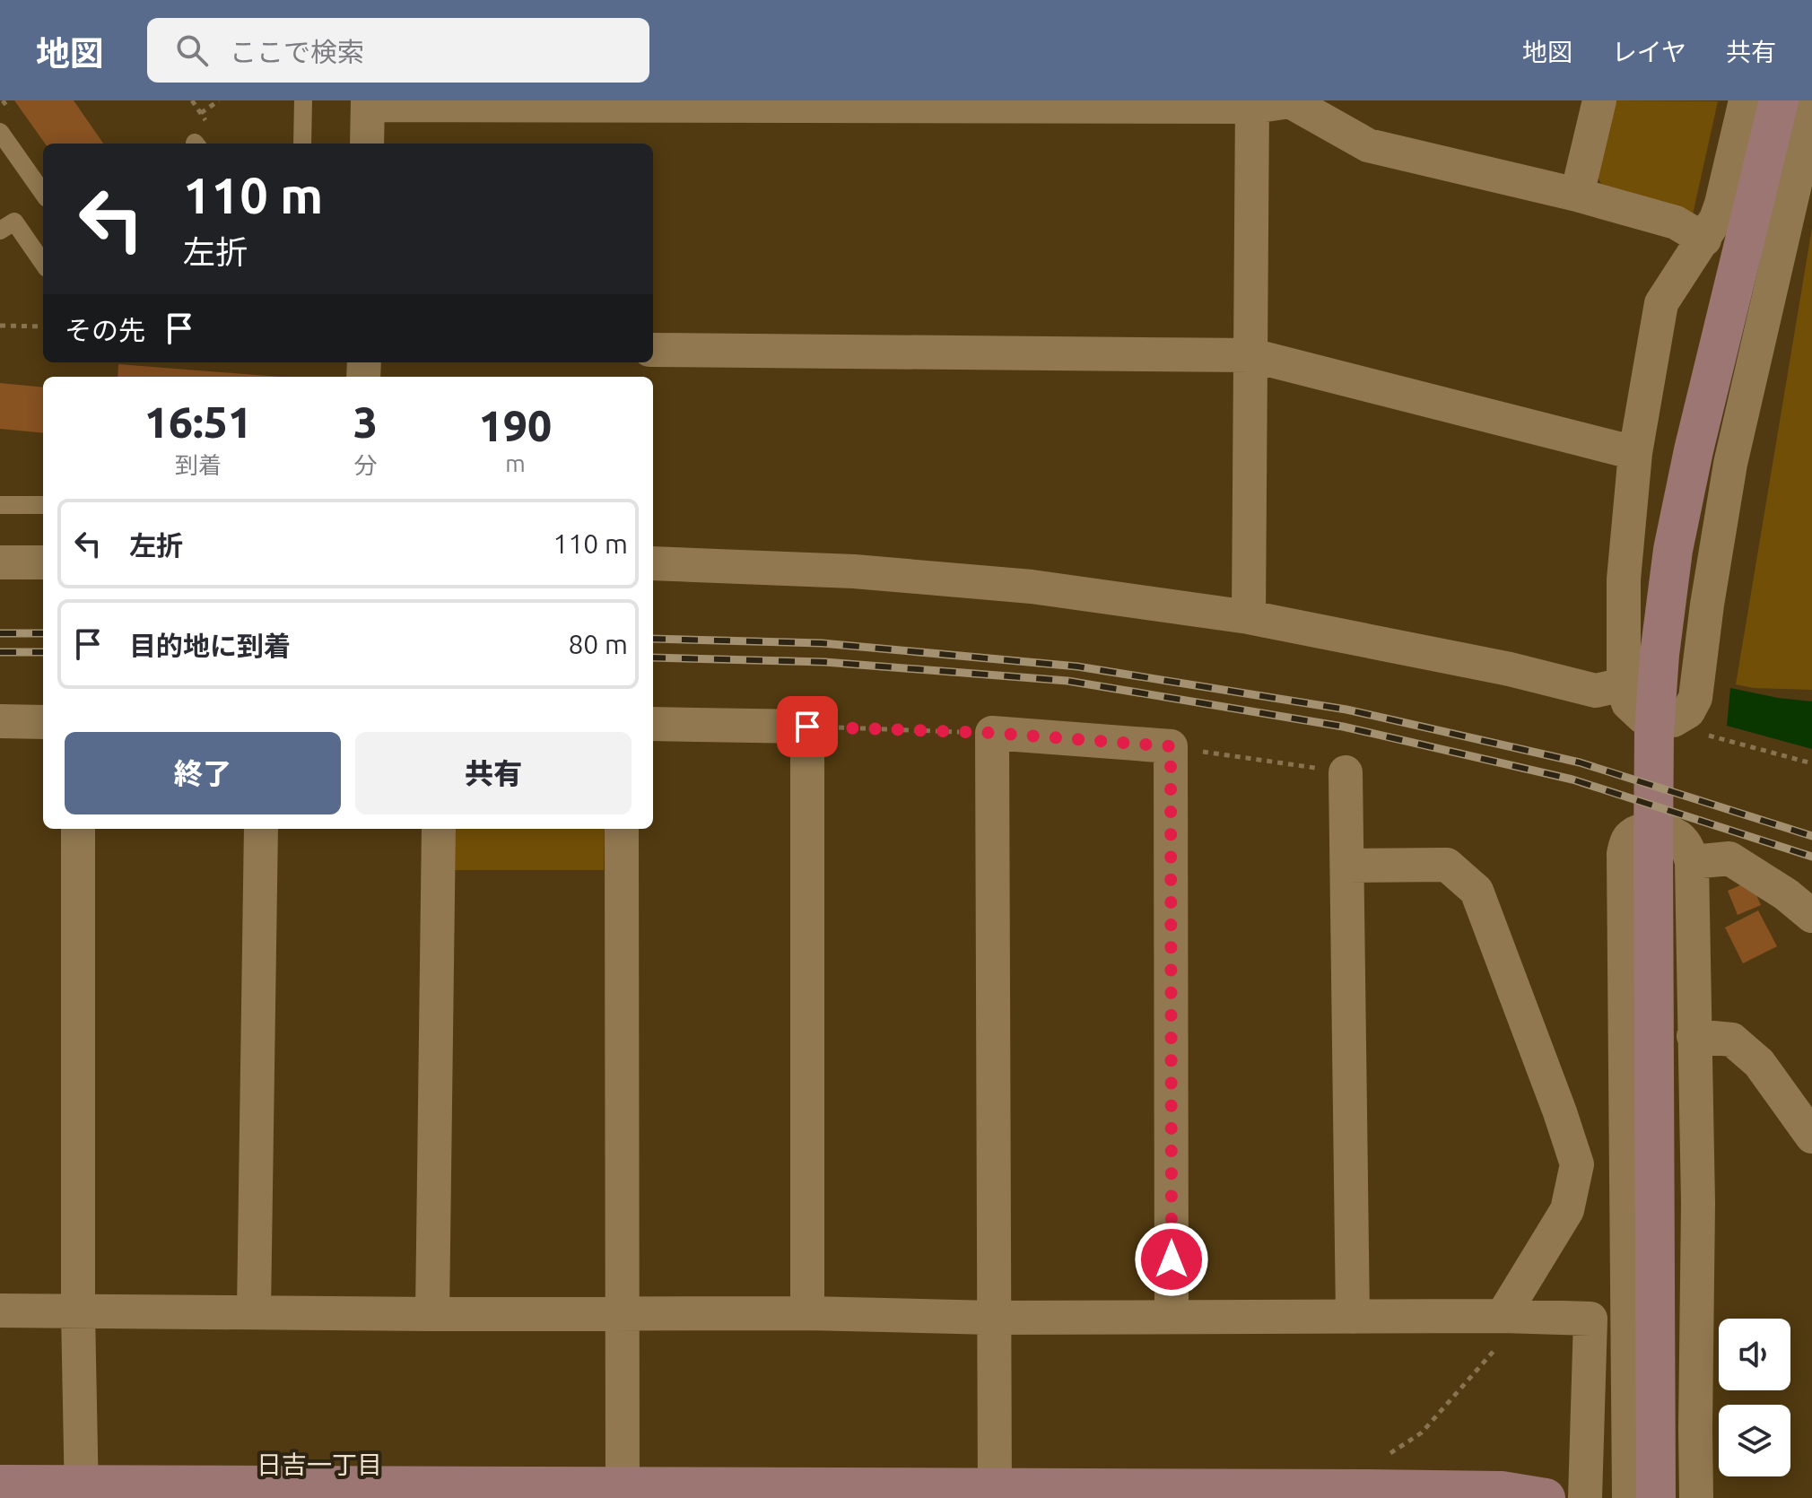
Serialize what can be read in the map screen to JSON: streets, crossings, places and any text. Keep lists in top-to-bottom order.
{
  "districts": ["日吉一丁目"],
  "page": {
    "header": "地図",
    "search": "ここで検索",
    "nav": ["地図", "レイヤ", "共有"],
    "turn": ["110 m", "左折"],
    "then": "その先",
    "eta": [
      "16:51",
      "到着",
      "3",
      "分",
      "190",
      "m"
    ],
    "list": [
      {
        "name": "左折",
        "value": "110 m"
      },
      {
        "name": "目的地に到着",
        "value": "80 m"
      }
    ],
    "buttons": ["終了", "共有"]
  }
}
